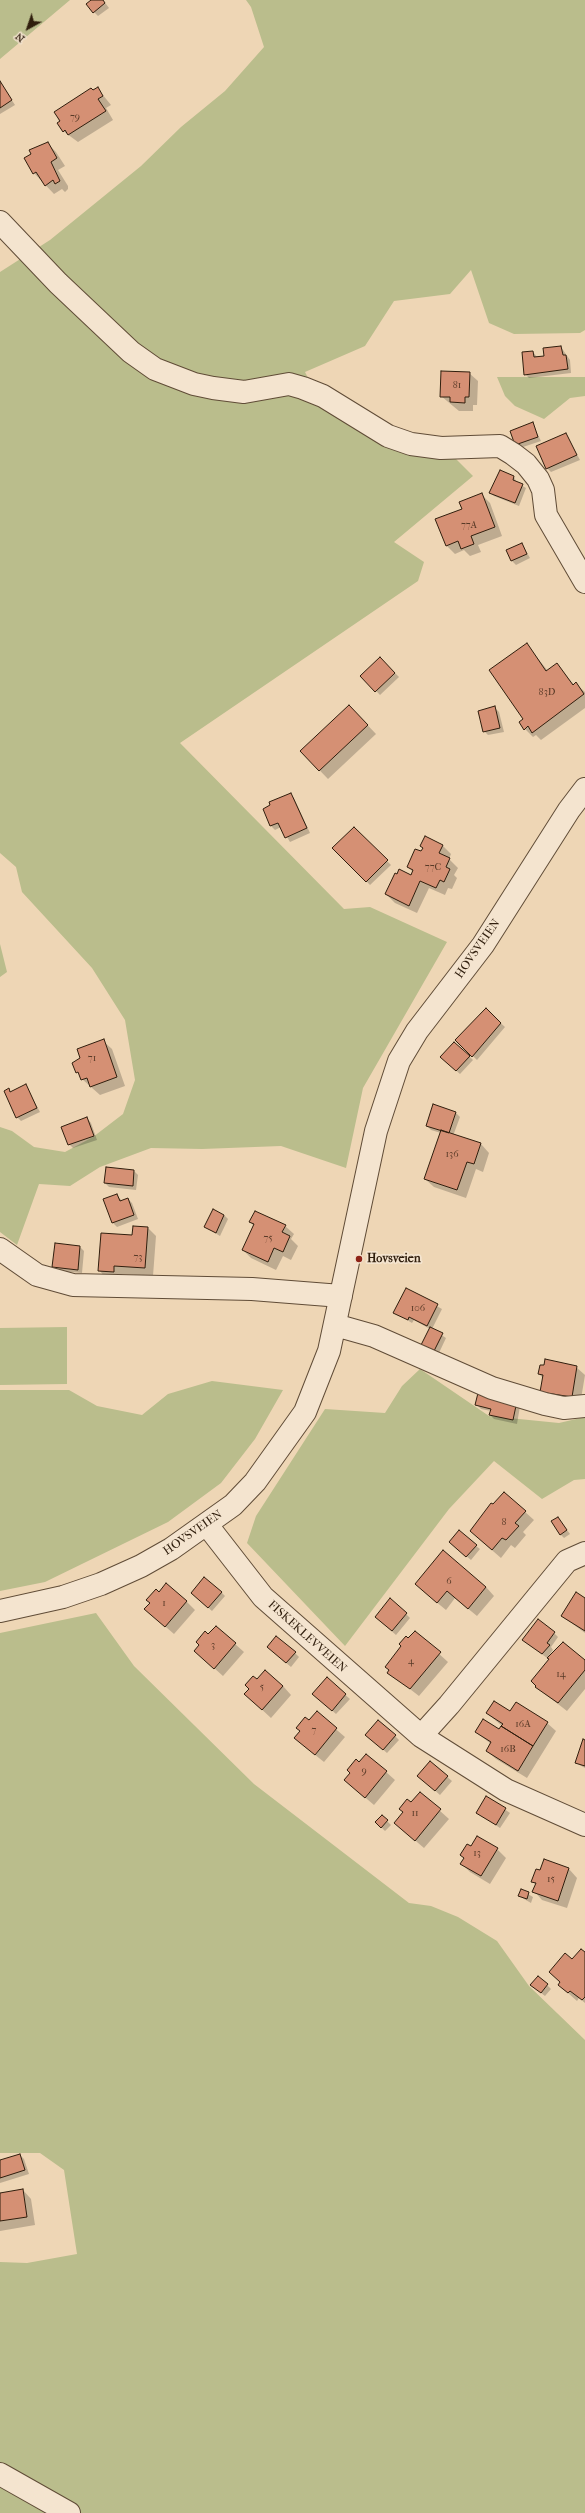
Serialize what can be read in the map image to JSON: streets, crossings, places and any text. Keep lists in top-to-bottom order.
{
  "streets": {
    "street": ["HOVSVEIEN", "FISKEKLEVVEIEN"]
  },
  "crossings": [
    ["HOVSVEIEN", "FISKEKLEVVEIEN"]
  ],
  "places": ["Hovsveien"],
  "house_numbers": [
    "79",
    "81",
    "77A",
    "83D",
    "77C",
    "71",
    "136",
    "75",
    "73",
    "106",
    "8",
    "6",
    "1",
    "3",
    "4",
    "14",
    "5",
    "16A",
    "7",
    "16B",
    "9",
    "11",
    "13",
    "15"
  ],
  "north": "bottom left"
}
